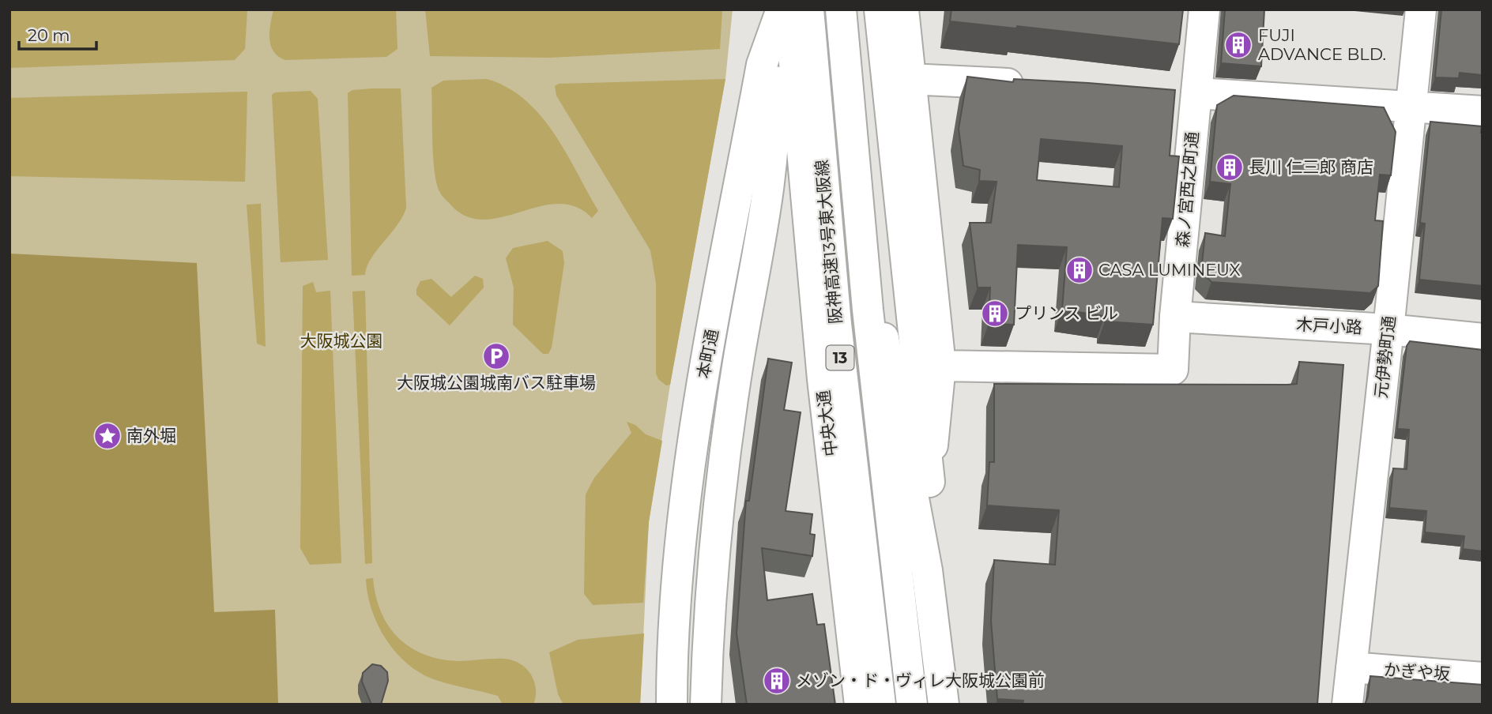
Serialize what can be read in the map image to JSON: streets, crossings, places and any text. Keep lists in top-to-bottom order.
{
  "streets": {
    "main road": [
      "森ノ宮西之町通",
      "阪神高速13号東大阪線",
      "木戸小路",
      "本町通",
      "元伊勢町通",
      "13",
      "中央大通",
      "かぎや坂"
    ]
  },
  "crossings": [
    ["森ノ宮西之町通", "木戸小路"],
    ["木戸小路", "元伊勢町通"],
    ["元伊勢町通", "かぎや坂"]
  ],
  "parks": ["大阪城公園"],
  "places": {
    "building": [
      "FUJI ADVANCE BLD.",
      "長川 仁三郎 商店",
      "CASA LUMINEUX",
      "プリンス ビル",
      "メゾン・ド・ヴィレ大阪城公園前"
    ],
    "parking": ["大阪城公園城南バス駐車場"],
    "place": ["南外堀"]
  },
  "scale_bar": "20 m"
}
